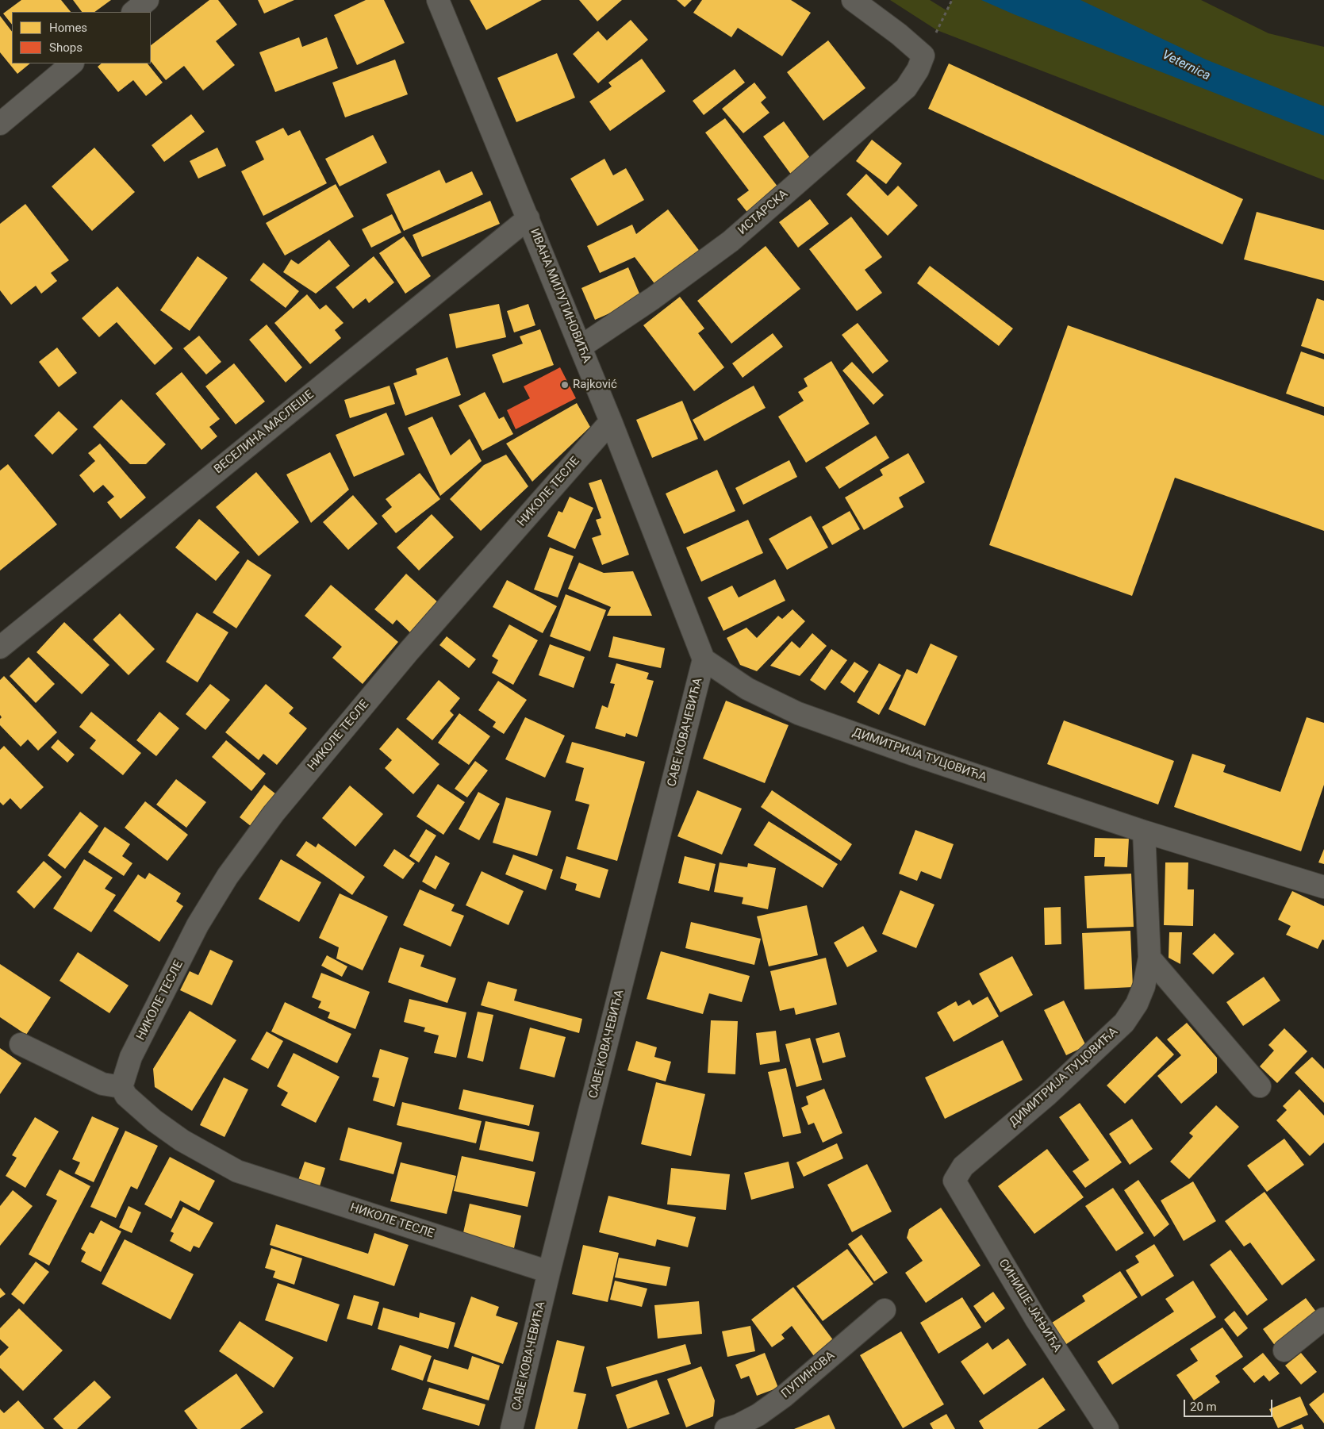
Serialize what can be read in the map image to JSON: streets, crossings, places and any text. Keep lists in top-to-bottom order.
{
  "streets": {
    "street": [
      "ИСТАРСКА",
      "ИВАНА МИЛУТИНОВИЋА",
      "ВЕСЕЛИНА МАСЛЕШЕ",
      "НИКОЛЕ ТЕСЛЕ",
      "САВЕ КОВАЧЕВИЋА",
      "ДИМИТРИЈА ТУЦОВИЋА",
      "СИНИШЕ ЈАЊИЋА",
      "ПУПИНОВА"
    ]
  },
  "crossings": [
    ["ИСТАРСКА", "ИВАНА МИЛУТИНОВИЋА"],
    ["ИВАНА МИЛУТИНОВИЋА", "ВЕСЕЛИНА МАСЛЕШЕ"],
    ["ИВАНА МИЛУТИНОВИЋА", "НИКОЛЕ ТЕСЛЕ"],
    ["ИВАНА МИЛУТИНОВИЋА", "САВЕ КОВАЧЕВИЋА"],
    ["ИВАНА МИЛУТИНОВИЋА", "ДИМИТРИЈА ТУЦОВИЋА"],
    ["НИКОЛЕ ТЕСЛЕ", "САВЕ КОВАЧЕВИЋА"],
    ["САВЕ КОВАЧЕВИЋА", "ДИМИТРИЈА ТУЦОВИЋА"],
    ["ДИМИТРИЈА ТУЦОВИЋА", "СИНИШЕ ЈАЊИЋА"]
  ],
  "water": ["Veternica"],
  "places": ["Rajković"],
  "legend": ["Homes", "Shops"],
  "scale_bar": "20 m"
}
